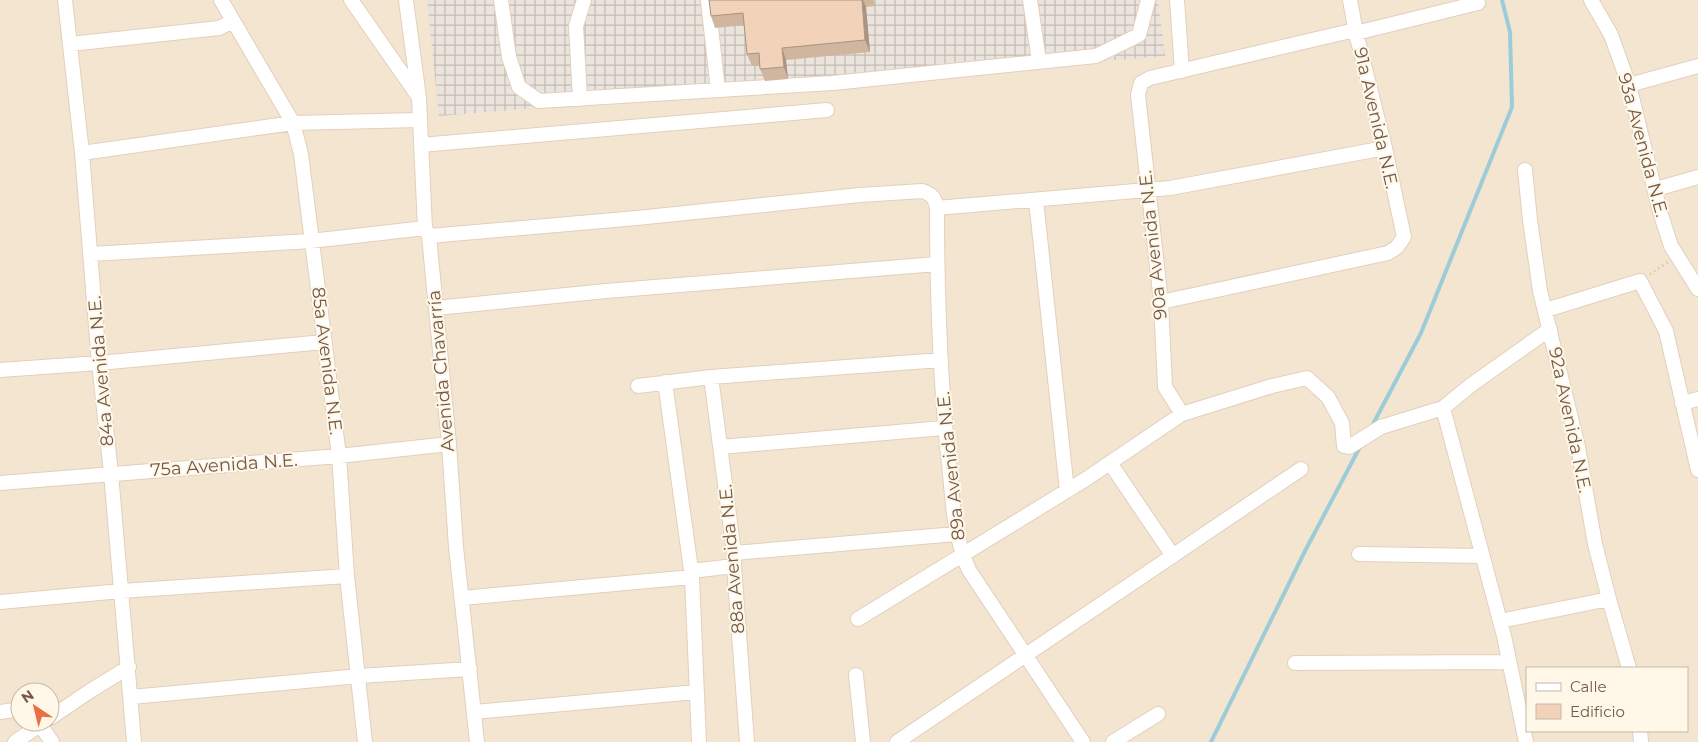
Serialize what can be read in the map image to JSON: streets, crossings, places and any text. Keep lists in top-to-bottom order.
{
  "streets": {
    "street": [
      "91a Avenida N.E.",
      "93a Avenida N.E.",
      "90a Avenida N.E.",
      "85a Avenida N.E.",
      "84a Avenida N.E.",
      "Avenida Chavarría",
      "92a Avenida N.E.",
      "75a Avenida N.E.",
      "89a Avenida N.E.",
      "88a Avenida N.E."
    ]
  },
  "crossings": [
    ["91a Avenida N.E.", "90a Avenida N.E."],
    ["85a Avenida N.E.", "75a Avenida N.E."],
    ["84a Avenida N.E.", "75a Avenida N.E."],
    ["Avenida Chavarría", "75a Avenida N.E."]
  ],
  "legend": ["Calle", "Edificio"],
  "north": "top left"
}
